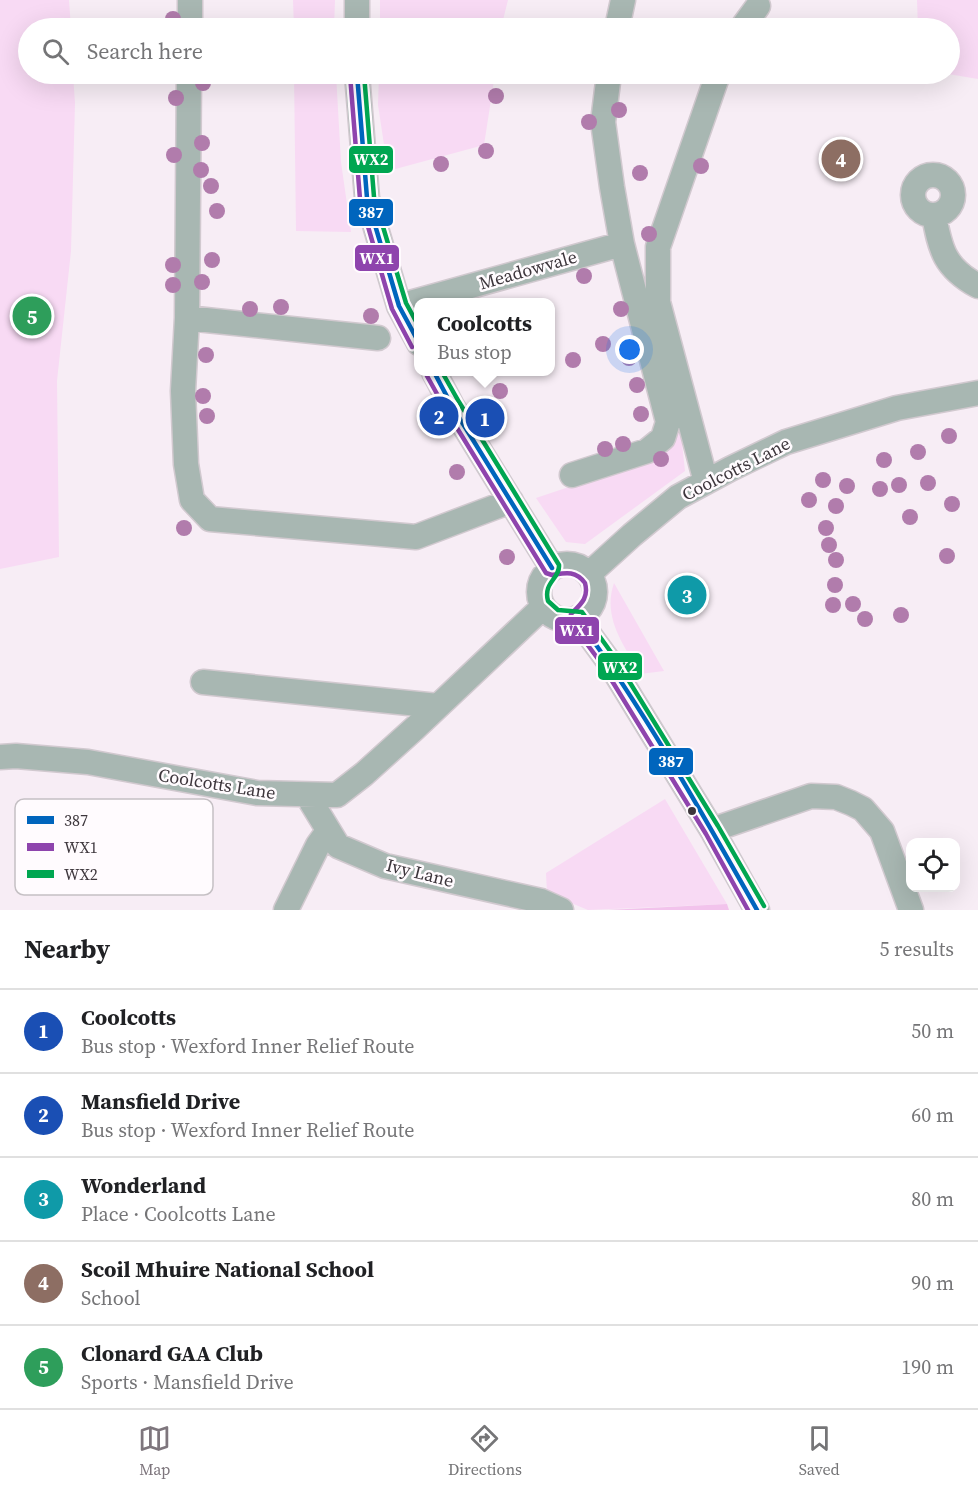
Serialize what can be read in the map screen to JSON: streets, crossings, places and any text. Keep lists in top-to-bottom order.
{
  "streets": {
    "street": ["Meadowvale", "Coolcotts Lane", "Ivy Lane"]
  },
  "crossings": [
    ["Coolcotts Lane", "Ivy Lane"]
  ],
  "lines": ["transit line 387", "transit line WX1", "transit line WX2"],
  "legend": ["387", "WX1", "WX2"],
  "page": {
    "search": "Search here",
    "pins": [
      "4",
      "5",
      "2",
      "1",
      "3"
    ],
    "popup": ["Coolcotts", "Bus stop"],
    "heading": ["Nearby", "5 results"],
    "list": [
      {
        "mark": "1",
        "name": "Coolcotts",
        "note": "Bus stop · Wexford Inner Relief Route",
        "value": "50 m"
      },
      {
        "mark": "2",
        "name": "Mansfield Drive",
        "note": "Bus stop · Wexford Inner Relief Route",
        "value": "60 m"
      },
      {
        "mark": "3",
        "name": "Wonderland",
        "note": "Place · Coolcotts Lane",
        "value": "80 m"
      },
      {
        "mark": "4",
        "name": "Scoil Mhuire National School",
        "note": "School",
        "value": "90 m"
      },
      {
        "mark": "5",
        "name": "Clonard GAA Club",
        "note": "Sports · Mansfield Drive",
        "value": "190 m"
      }
    ],
    "nav": ["Map", "Directions", "Saved"]
  }
}
